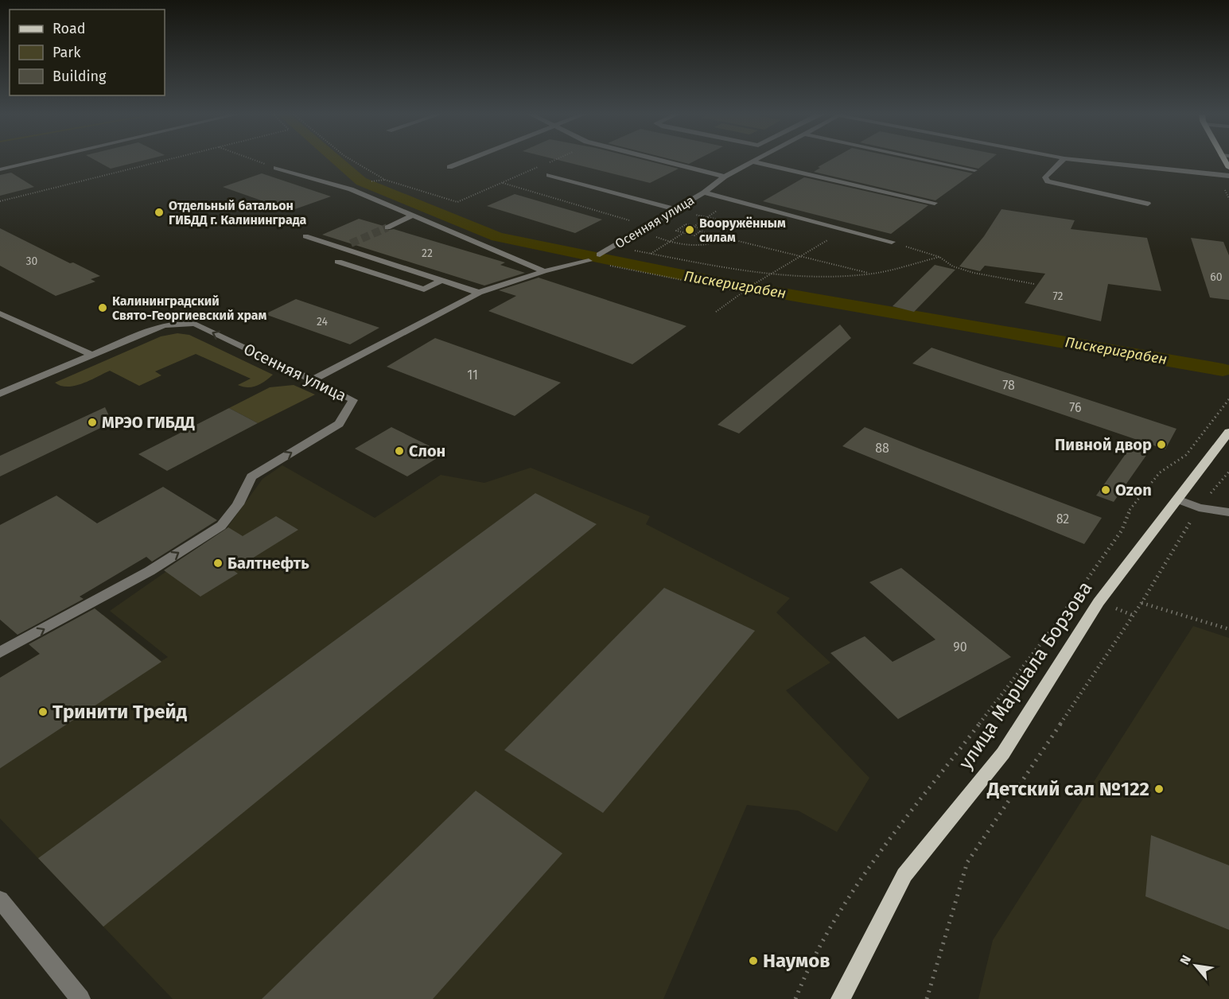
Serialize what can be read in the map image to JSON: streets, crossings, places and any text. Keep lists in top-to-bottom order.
{
  "streets": {
    "main road": ["улица Маршала Борзова"],
    "street": ["Осенняя улица"]
  },
  "water": ["Пискериграбен"],
  "places": [
    "Отдельный батальон ГИБДД г. Калининграда",
    "Вооружённым силам",
    "Калининградский Свято-Георгиевский храм",
    "МРЭО ГИБДД",
    "Пивной двор",
    "Слон",
    "Ozon",
    "Балтнефть",
    "Тринити Трейд",
    "Детский сал №122",
    "Наумов"
  ],
  "house_numbers": [
    "22",
    "30",
    "60",
    "72",
    "24",
    "11",
    "78",
    "76",
    "88",
    "82",
    "90"
  ],
  "legend": ["Road", "Park", "Building"],
  "north": "top left"
}
